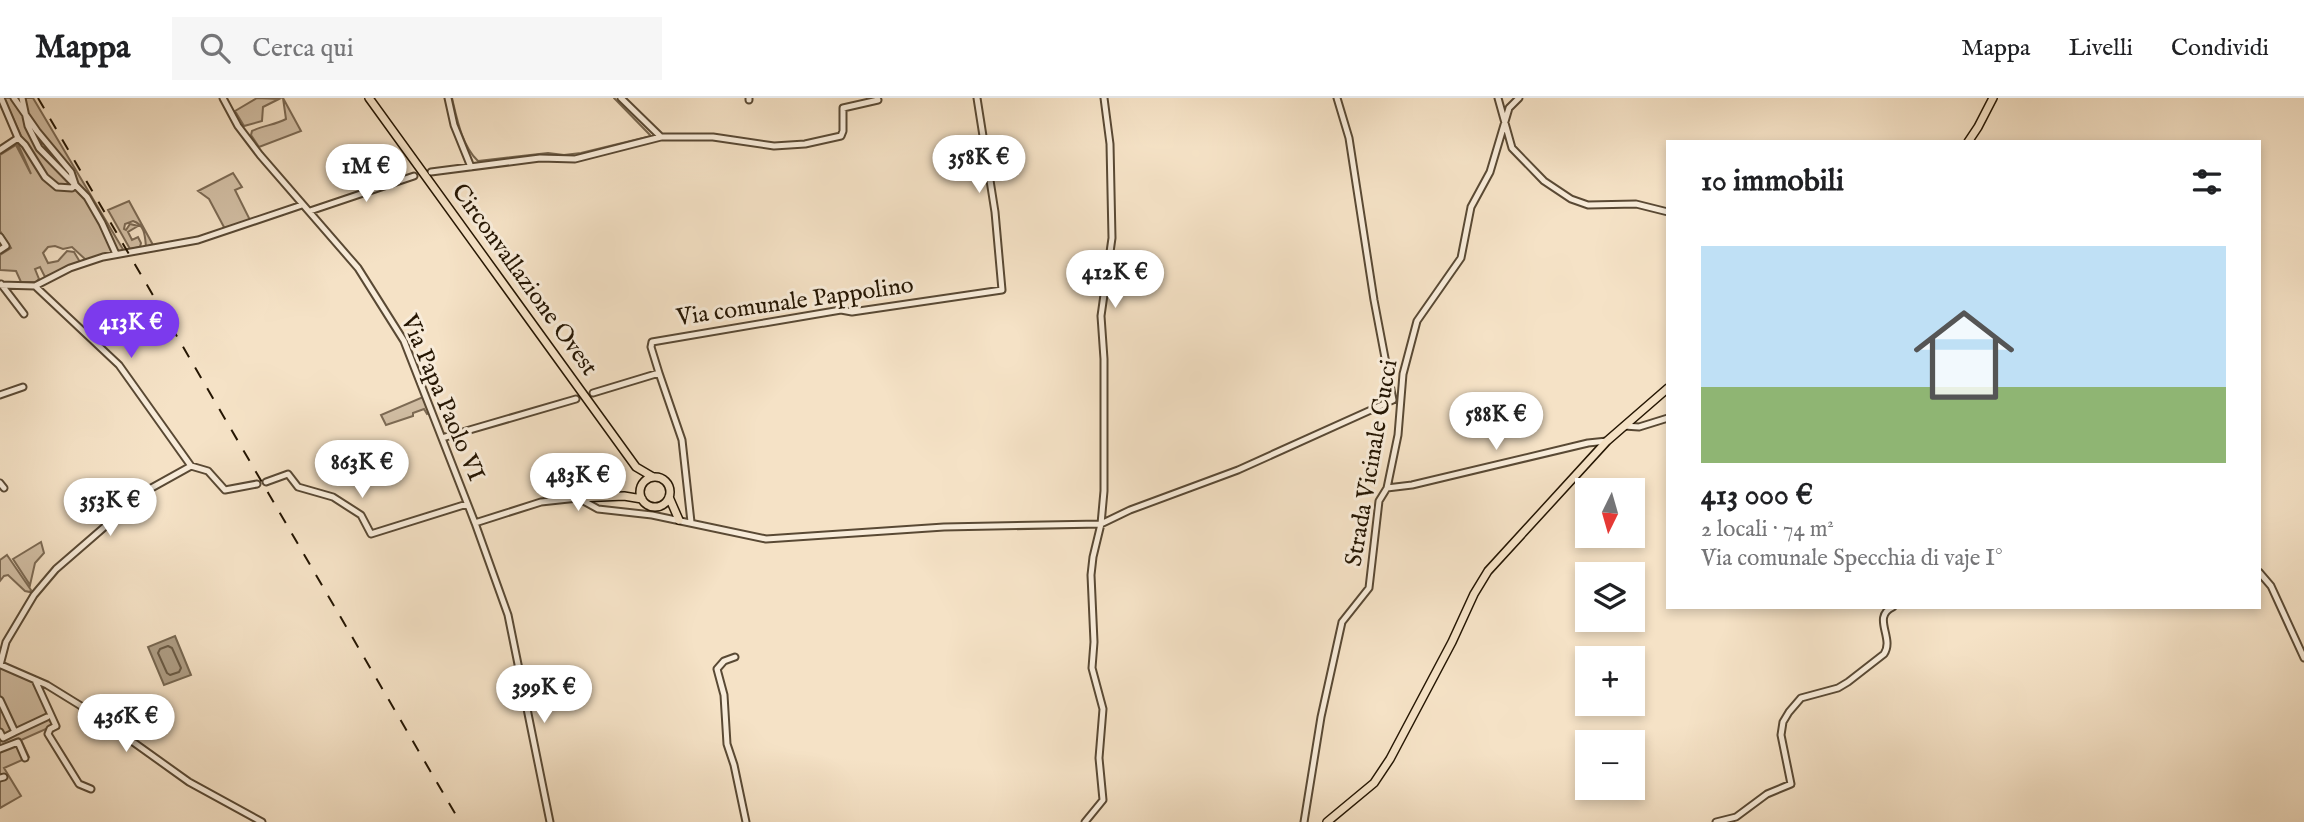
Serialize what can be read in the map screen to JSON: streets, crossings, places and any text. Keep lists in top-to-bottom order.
{
  "streets": {
    "main road": ["Circonvallazione Ovest"],
    "street": ["Via comunale Pappolino", "Via Papa Paolo VI", "Strada Vicinale Cucci"]
  },
  "north": "bottom",
  "page": {
    "header": "Mappa",
    "search": "Cerca qui",
    "nav": ["Mappa", "Livelli", "Condividi"],
    "price": [
      "358K €",
      "1M €",
      "412K €",
      "413K €",
      "588K €",
      "863K €",
      "483K €",
      "353K €",
      "399K €",
      "436K €"
    ],
    "heading": "10 immobili",
    "list": [
      {
        "name": "413 000 €",
        "note": "2 locali · 74 m² · Via comunale Specchia di vaje I°"
      }
    ],
    "map_buttons": ["+", "−"]
  }
}
